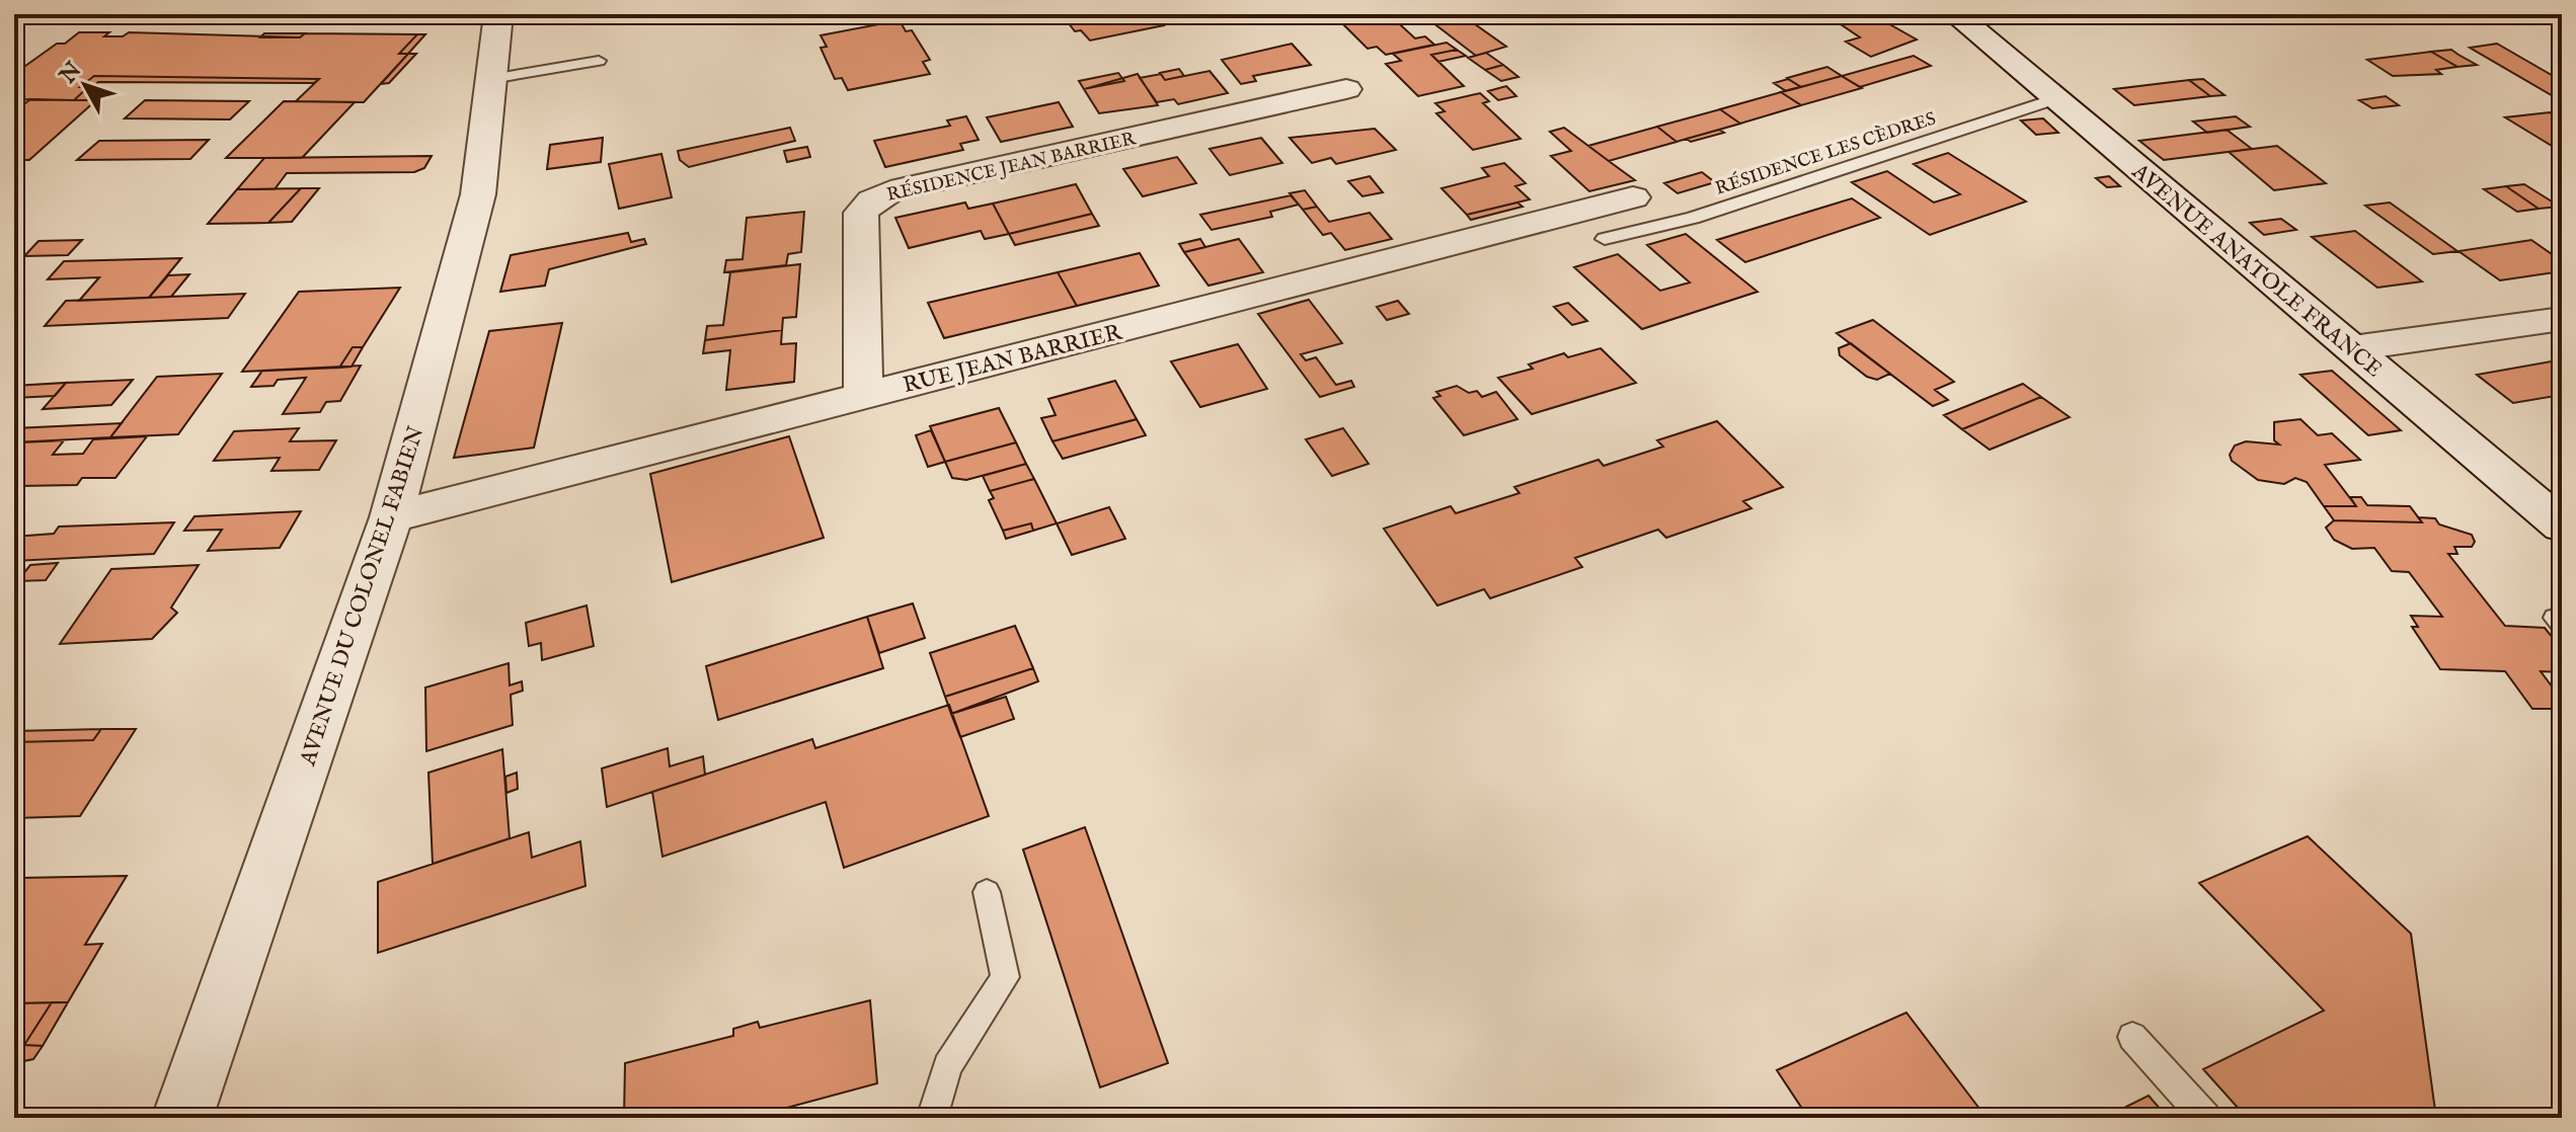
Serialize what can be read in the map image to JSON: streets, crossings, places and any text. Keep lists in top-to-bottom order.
{
  "streets": {
    "street": [
      "RÉSIDENCE JEAN BARRIER",
      "AVENUE ANATOLE FRANCE",
      "RUE JEAN BARRIER",
      "AVENUE DU COLONEL FABIEN"
    ],
    "lane": ["RÉSIDENCE LES CÈDRES"]
  },
  "crossings": [
    ["RÉSIDENCE LES CÈDRES", "AVENUE ANATOLE FRANCE"],
    ["RÉSIDENCE JEAN BARRIER", "RUE JEAN BARRIER"],
    ["RUE JEAN BARRIER", "AVENUE DU COLONEL FABIEN"]
  ],
  "north": "top left"
}
